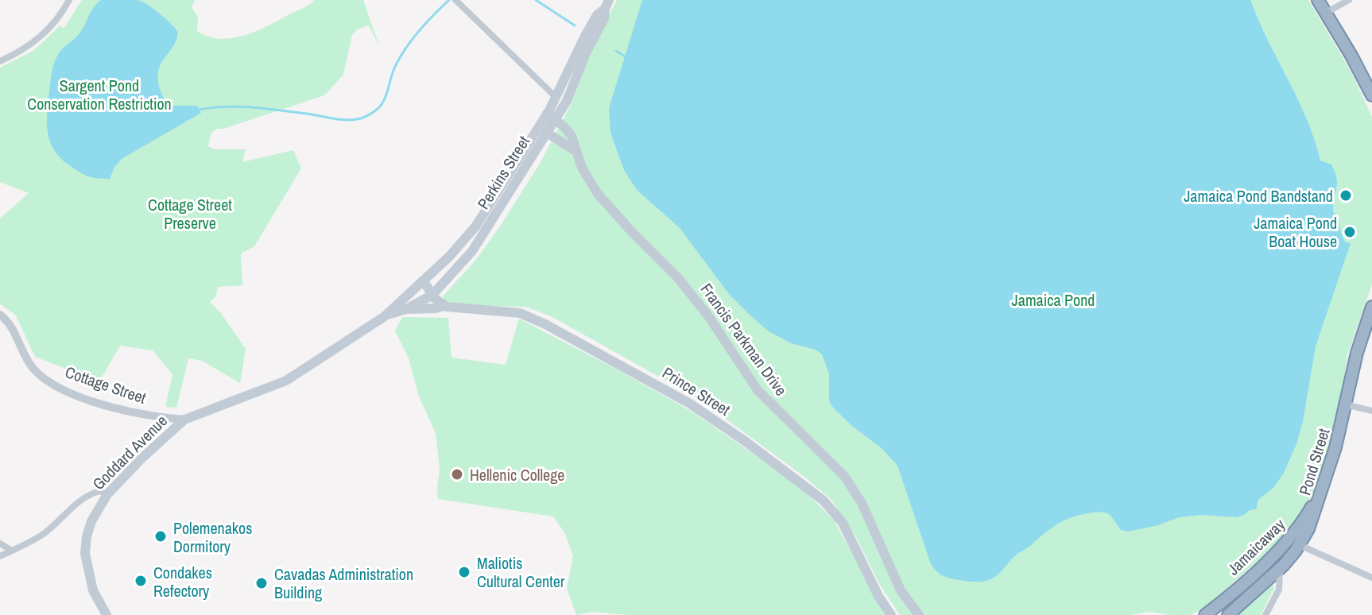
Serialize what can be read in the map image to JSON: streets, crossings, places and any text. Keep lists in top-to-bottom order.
{
  "streets": {
    "highway": ["Pond Street", "Jamaicaway"],
    "main road": [
      "Perkins Street",
      "Francis Parkman Drive",
      "Cottage Street",
      "Prince Street",
      "Goddard Avenue"
    ]
  },
  "crossings": [
    ["Perkins Street", "Francis Parkman Drive"],
    ["Perkins Street", "Cottage Street"],
    ["Perkins Street", "Prince Street"],
    ["Cottage Street", "Goddard Avenue"],
    ["Pond Street", "Jamaicaway"]
  ],
  "parks": ["Sargent Pond Conservation Restriction", "Cottage Street Preserve", "Jamaica Pond"],
  "places": [
    "Jamaica Pond Bandstand",
    "Jamaica Pond Boat House",
    "Hellenic College",
    "Polemenakos Dormitory",
    "Maliotis Cultural Center",
    "Condakes Refectory",
    "Cavadas Administration Building"
  ]
}
